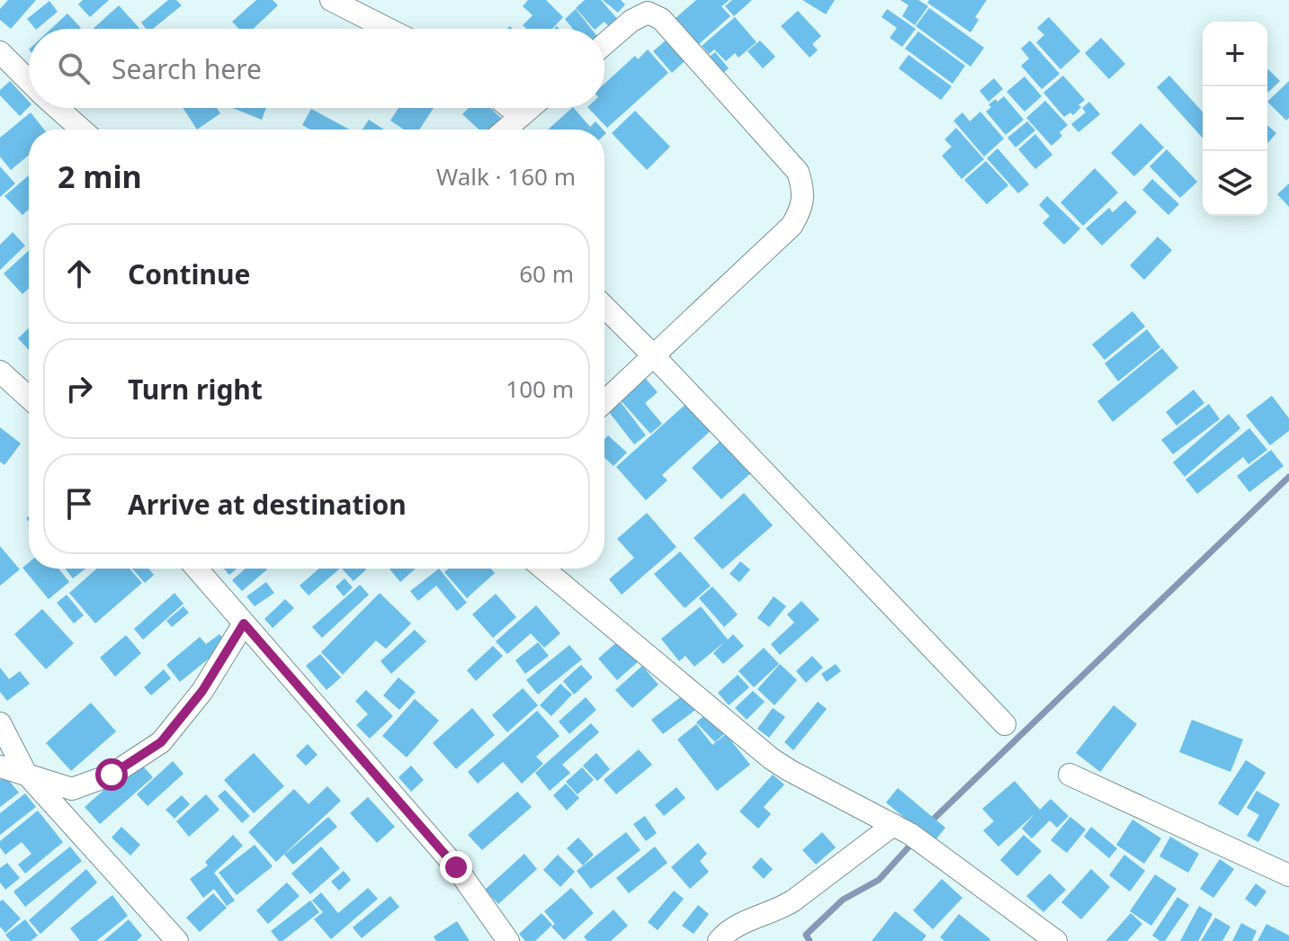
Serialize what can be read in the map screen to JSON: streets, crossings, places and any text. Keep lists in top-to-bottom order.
{
  "page": {
    "map_buttons": ["+", "−"],
    "search": "Search here",
    "heading": ["2 min", "Walk · 160 m"],
    "list": [
      ["Continue", "60 m"],
      ["Turn right", "100 m"],
      "Arrive at destination"
    ]
  }
}
